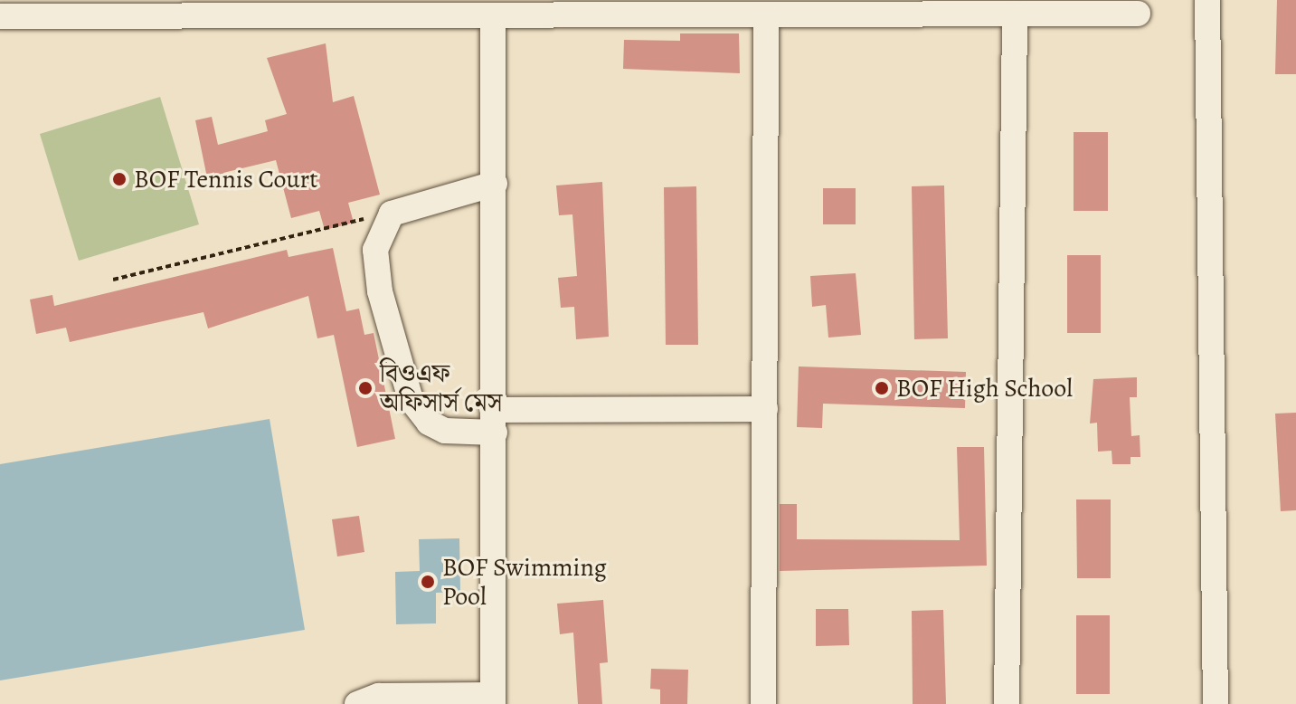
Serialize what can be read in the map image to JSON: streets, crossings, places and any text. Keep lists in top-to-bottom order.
{
  "places": [
    "BOF Tennis Court",
    "বিওএফ অফিসার্স মেস",
    "BOF High School",
    "BOF Swimming Pool"
  ]
}
